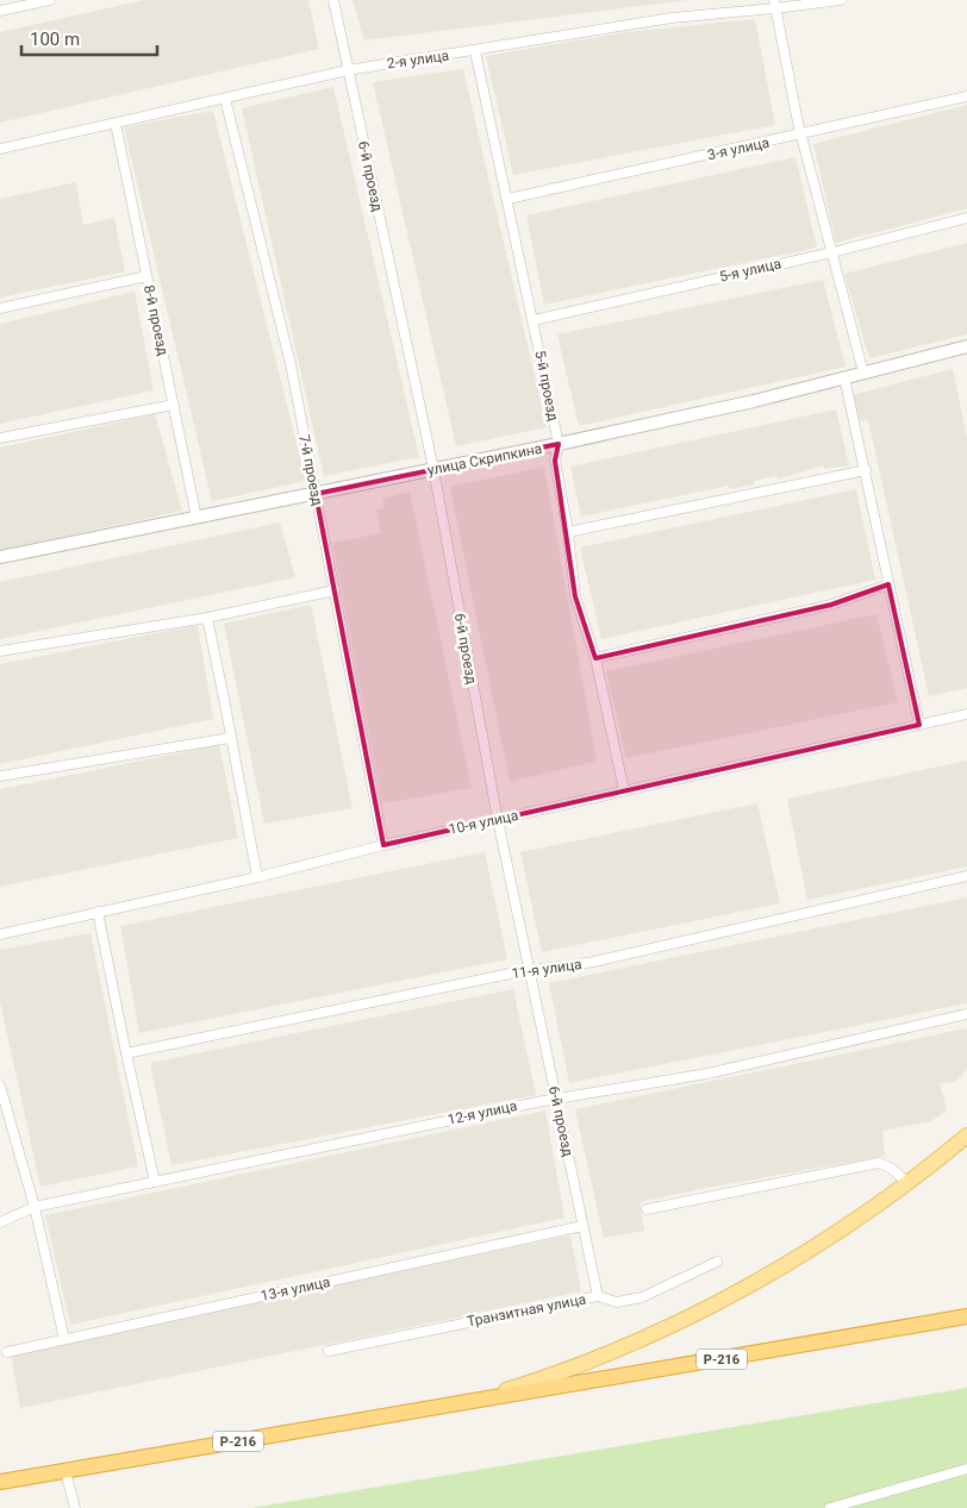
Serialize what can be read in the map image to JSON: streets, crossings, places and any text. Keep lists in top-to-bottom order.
{
  "streets": {
    "highway": ["Р-216"],
    "street": [
      "2-я улица",
      "3-я улица",
      "6-й проезд",
      "5-я улица",
      "8-й проезд",
      "5-й проезд",
      "улица Скрипкина",
      "7-й проезд",
      "10-я улица",
      "11-я улица",
      "12-я улица",
      "13-я улица",
      "Транзитная улица"
    ]
  },
  "crossings": [
    ["2-я улица", "6-й проезд"],
    ["2-я улица", "8-й проезд"],
    ["2-я улица", "5-й проезд"],
    ["2-я улица", "7-й проезд"],
    ["3-я улица", "5-й проезд"],
    ["6-й проезд", "улица Скрипкина"],
    ["6-й проезд", "10-я улица"],
    ["6-й проезд", "11-я улица"],
    ["6-й проезд", "12-я улица"],
    ["6-й проезд", "13-я улица"],
    ["6-й проезд", "Транзитная улица"],
    ["5-я улица", "5-й проезд"],
    ["8-й проезд", "улица Скрипкина"],
    ["5-й проезд", "улица Скрипкина"],
    ["5-й проезд", "10-я улица"],
    ["улица Скрипкина", "7-й проезд"],
    ["7-й проезд", "10-я улица"]
  ],
  "scale_bar": "100 m"
}
